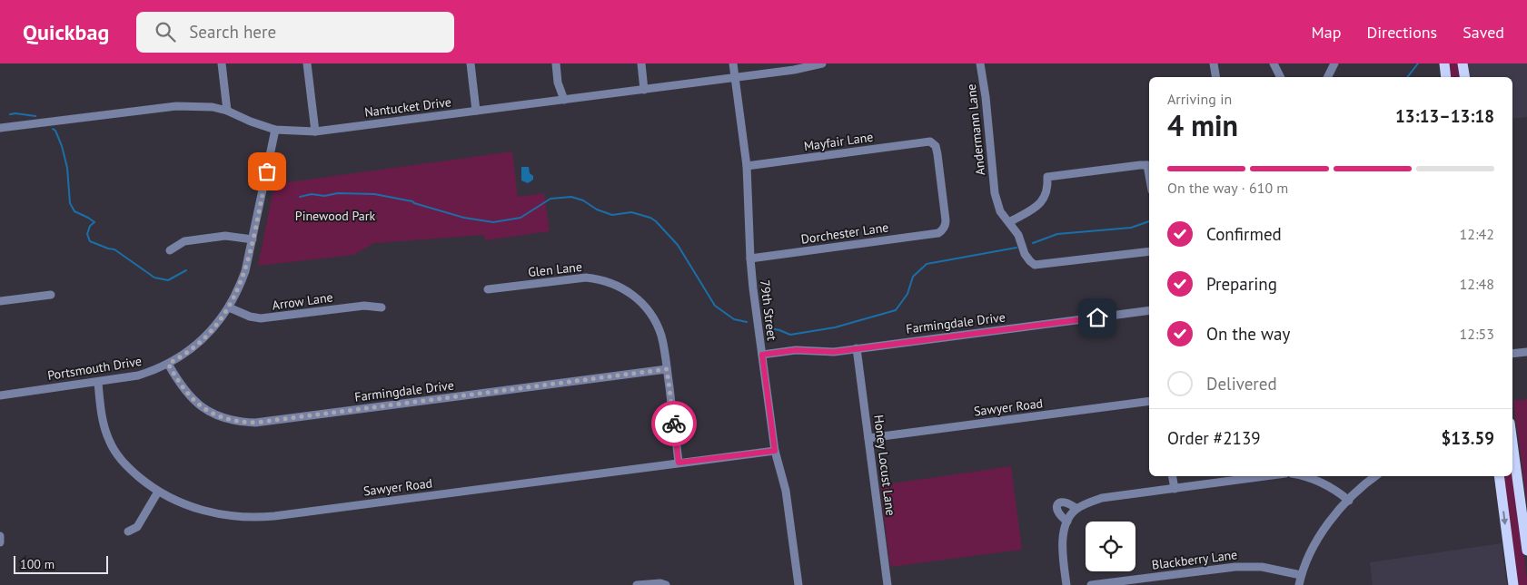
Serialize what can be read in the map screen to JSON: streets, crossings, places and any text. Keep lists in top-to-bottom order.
{
  "streets": {
    "street": [
      "Nantucket Drive",
      "Andermann Lane",
      "Mayfair Lane",
      "Dorchester Lane",
      "Glen Lane",
      "Arrow Lane",
      "79th Street",
      "Farmingdale Drive",
      "Portsmouth Drive",
      "Sawyer Road",
      "Honey Locust Lane",
      "Blackberry Lane"
    ]
  },
  "crossings": [
    ["Nantucket Drive", "79th Street"],
    ["Nantucket Drive", "Portsmouth Drive"],
    ["Mayfair Lane", "Dorchester Lane"],
    ["Mayfair Lane", "79th Street"],
    ["Dorchester Lane", "79th Street"],
    ["Glen Lane", "Farmingdale Drive"],
    ["Glen Lane", "Sawyer Road"],
    ["Arrow Lane", "Portsmouth Drive"],
    ["79th Street", "Farmingdale Drive"],
    ["79th Street", "Sawyer Road"],
    ["Farmingdale Drive", "Portsmouth Drive"],
    ["Farmingdale Drive", "Honey Locust Lane"],
    ["Portsmouth Drive", "Sawyer Road"],
    ["Sawyer Road", "Honey Locust Lane"]
  ],
  "parks": ["Pinewood Park"],
  "scale_bar": "100 m",
  "page": {
    "header": "Quickbag",
    "search": "Search here",
    "nav": ["Map", "Directions", "Saved"],
    "heading": ["4 min", "Arriving in", "13:13–13:18"],
    "panel": ["Order #2139", "$13.59"],
    "bar": "On the way · 610 m",
    "list": [
      ["Confirmed", "12:42"],
      ["Preparing", "12:48"],
      ["On the way", "12:53"],
      "Delivered"
    ],
    "scale": "100 m"
  }
}
